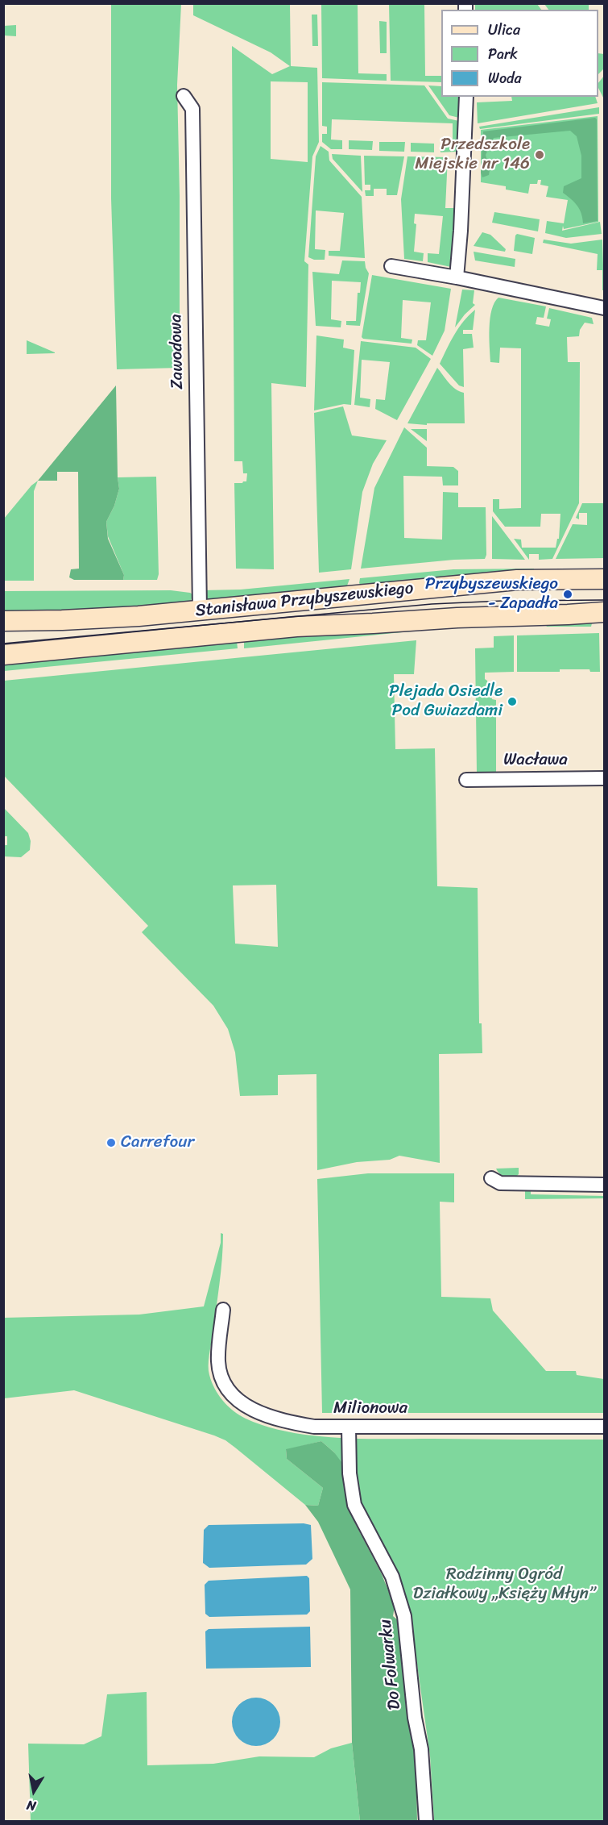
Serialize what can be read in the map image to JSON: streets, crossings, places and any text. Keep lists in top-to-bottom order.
{
  "streets": {
    "main road": ["Stanisława Przybyszewskiego"],
    "street": [
      "Zawodowa",
      "Wacława",
      "Milionowa",
      "Do Folwarku"
    ]
  },
  "crossings": [
    ["Zawodowa", "Stanisława Przybyszewskiego"],
    ["Milionowa", "Do Folwarku"]
  ],
  "parks": ["Rodzinny Ogród Działkowy „Księży Młyn”"],
  "places": [
    "Przedszkole Miejskie nr 146",
    "Przybyszewskiego - Zapadła",
    "Plejada Osiedle Pod Gwiazdami",
    "Carrefour"
  ],
  "legend": ["Ulica", "Park", "Woda"],
  "north": "bottom"
}
